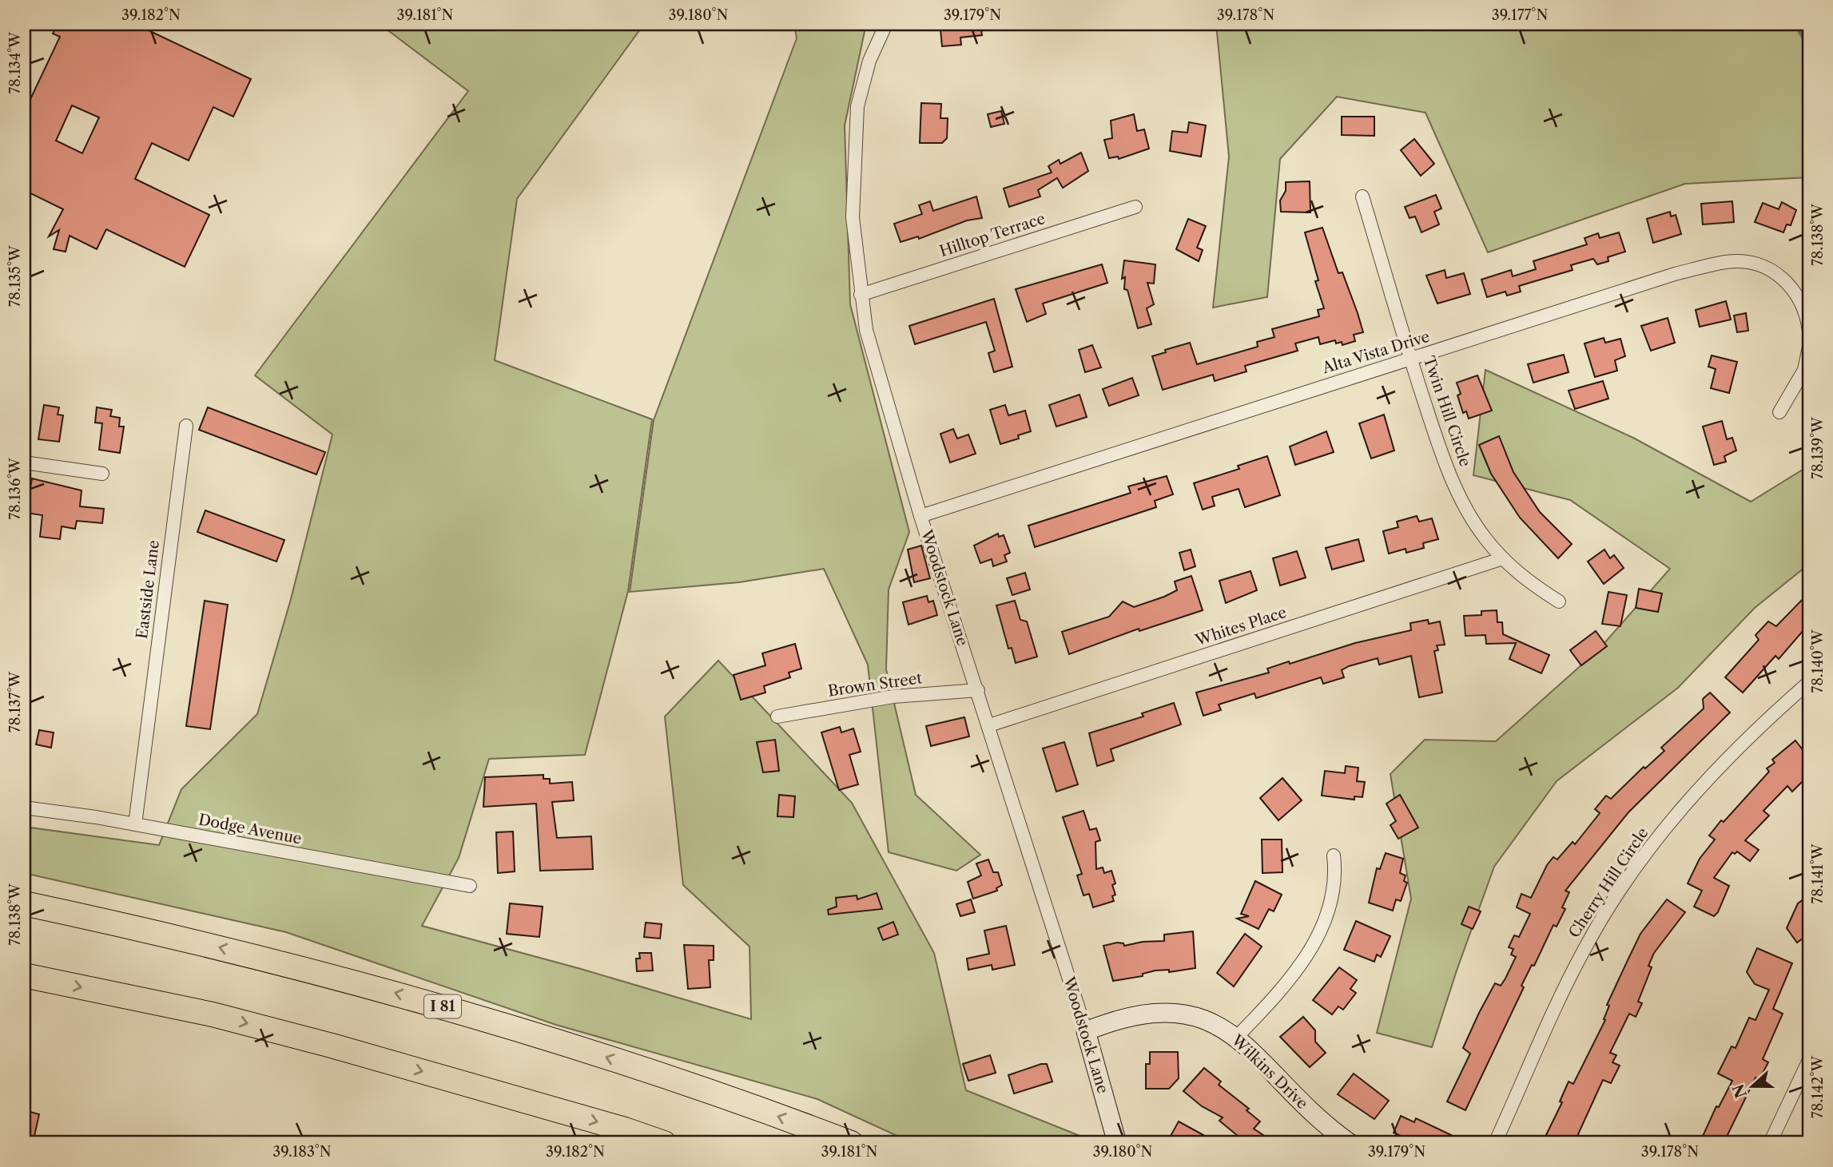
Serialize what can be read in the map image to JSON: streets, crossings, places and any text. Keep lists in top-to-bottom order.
{
  "streets": {
    "highway": ["I 81"],
    "street": [
      "Hilltop Terrace",
      "Alta Vista Drive",
      "Twin Hill Circle",
      "Woodstock Lane",
      "Eastside Lane",
      "Whites Place",
      "Brown Street",
      "Dodge Avenue",
      "Cherry Hill Circle",
      "Wilkins Drive"
    ]
  },
  "crossings": [
    ["Hilltop Terrace", "Woodstock Lane"],
    ["Alta Vista Drive", "Twin Hill Circle"],
    ["Alta Vista Drive", "Woodstock Lane"],
    ["Twin Hill Circle", "Whites Place"],
    ["Woodstock Lane", "Whites Place"],
    ["Woodstock Lane", "Brown Street"],
    ["Woodstock Lane", "Wilkins Drive"],
    ["Eastside Lane", "Dodge Avenue"]
  ],
  "north": "left",
  "coordinates": [
    "39.182°N",
    "39.181°N",
    "39.180°N",
    "39.179°N",
    "39.178°N",
    "39.177°N",
    "78.134°W",
    "78.138°W",
    "78.135°W",
    "78.139°W",
    "78.136°W",
    "78.140°W",
    "78.137°W",
    "78.141°W",
    "78.142°W",
    "39.183°N"
  ]
}
